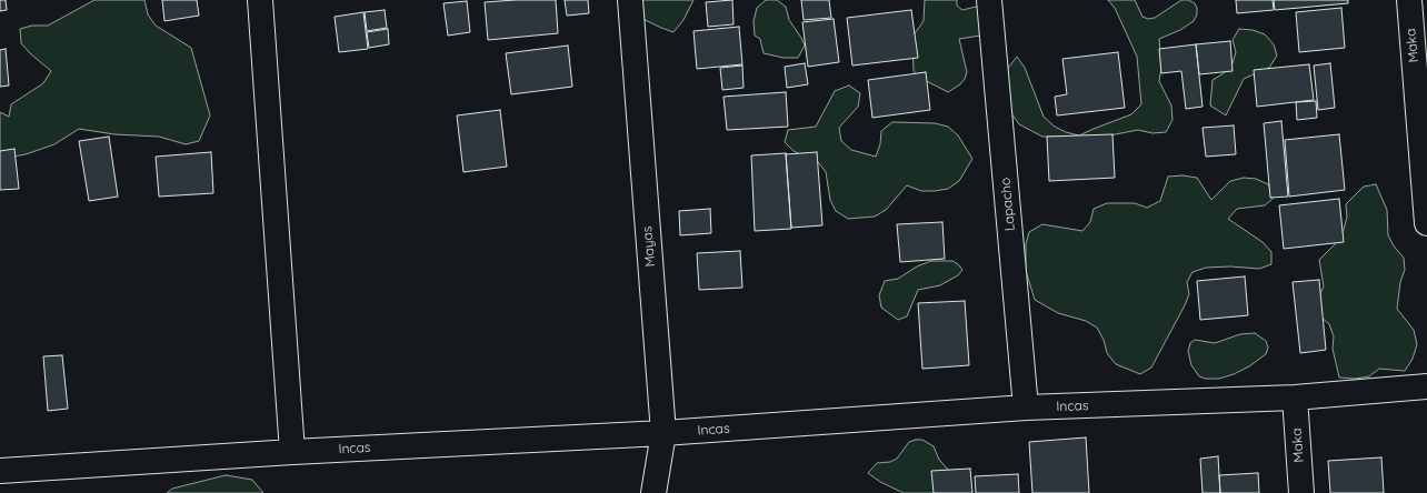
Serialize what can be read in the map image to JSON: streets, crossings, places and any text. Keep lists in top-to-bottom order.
{
  "streets": {
    "street": [
      "Maka",
      "Lapacho",
      "Mayas",
      "Incas"
    ]
  },
  "crossings": [
    ["Maka", "Incas"],
    ["Lapacho", "Incas"],
    ["Mayas", "Incas"]
  ]
}
